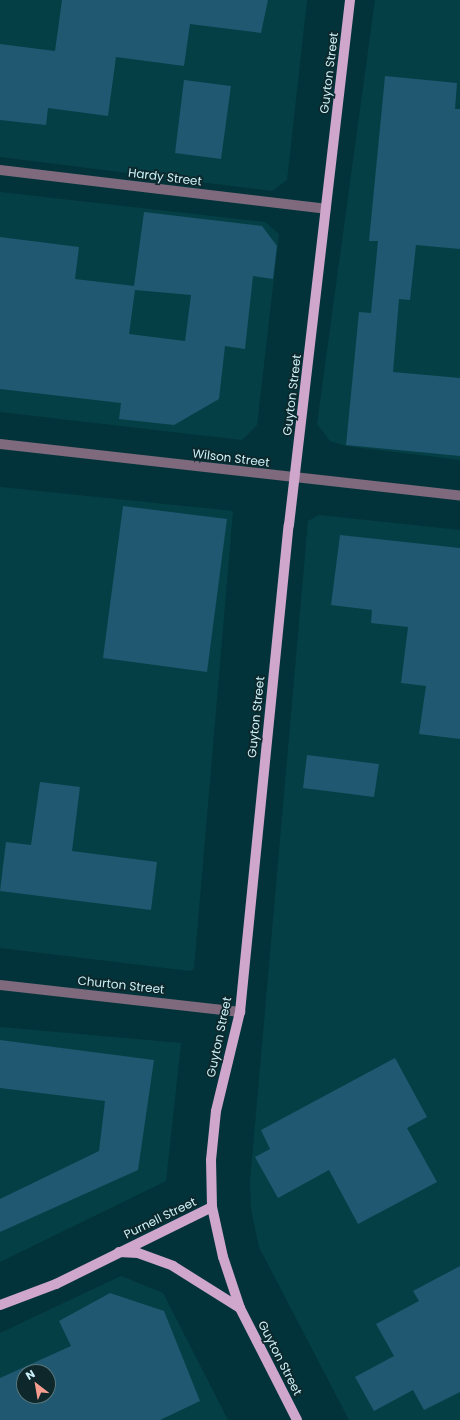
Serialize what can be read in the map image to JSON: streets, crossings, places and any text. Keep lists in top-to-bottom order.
{
  "streets": {
    "main road": ["Guyton Street", "Purnell Street"],
    "street": ["Hardy Street", "Wilson Street", "Churton Street"]
  },
  "crossings": [
    ["Guyton Street", "Hardy Street"],
    ["Guyton Street", "Wilson Street"],
    ["Guyton Street", "Churton Street"],
    ["Guyton Street", "Purnell Street"]
  ],
  "north": "top left"
}
